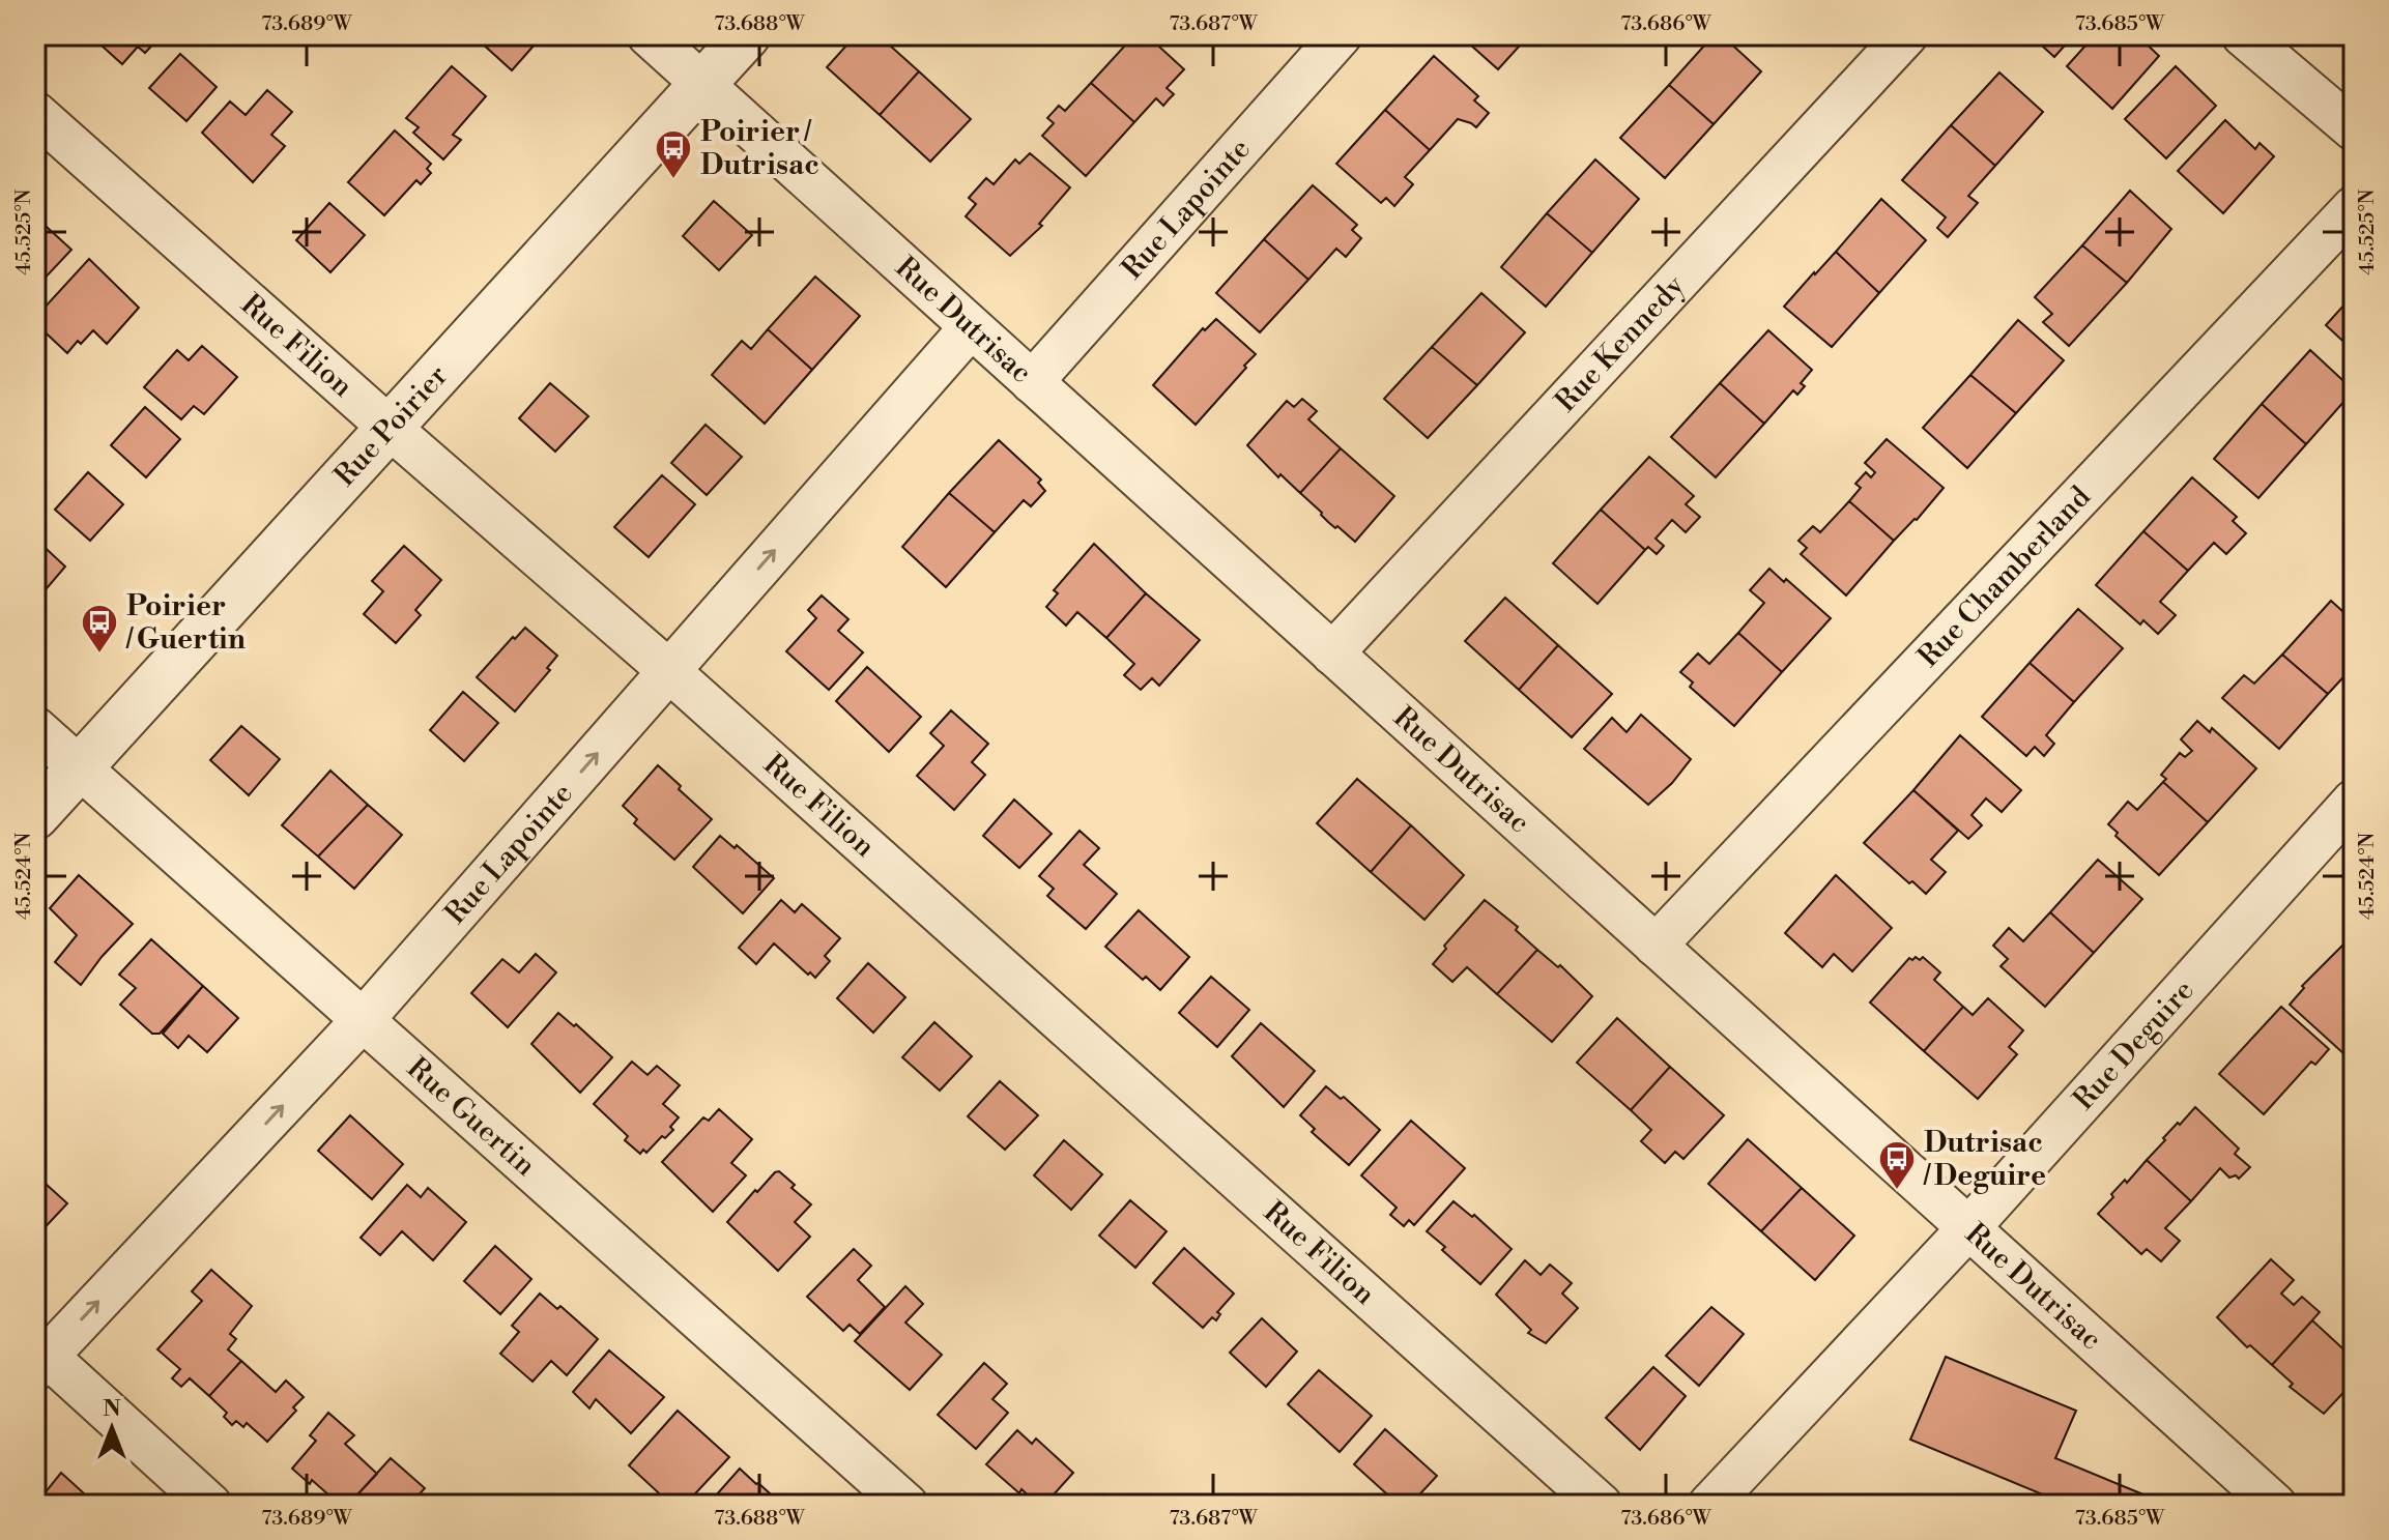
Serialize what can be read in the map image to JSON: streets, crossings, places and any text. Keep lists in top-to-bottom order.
{
  "streets": {
    "street": [
      "Rue Lapointe",
      "Rue Dutrisac",
      "Rue Kennedy",
      "Rue Filion",
      "Rue Poirier",
      "Rue Chamberland",
      "Rue Deguire",
      "Rue Guertin"
    ]
  },
  "crossings": [
    ["Rue Lapointe", "Rue Dutrisac"],
    ["Rue Lapointe", "Rue Filion"],
    ["Rue Lapointe", "Rue Guertin"],
    ["Rue Dutrisac", "Rue Kennedy"],
    ["Rue Dutrisac", "Rue Poirier"],
    ["Rue Dutrisac", "Rue Chamberland"],
    ["Rue Dutrisac", "Rue Deguire"],
    ["Rue Filion", "Rue Poirier"],
    ["Rue Poirier", "Rue Guertin"]
  ],
  "one_way": ["Rue Lapointe"],
  "places": {
    "bus stop": ["Poirier / Dutrisac", "Poirier / Guertin", "Dutrisac / Deguire"]
  },
  "north": "top",
  "coordinates": [
    "73.689°W",
    "73.688°W",
    "73.687°W",
    "73.686°W",
    "73.685°W",
    "45.525°N",
    "45.524°N"
  ]
}
